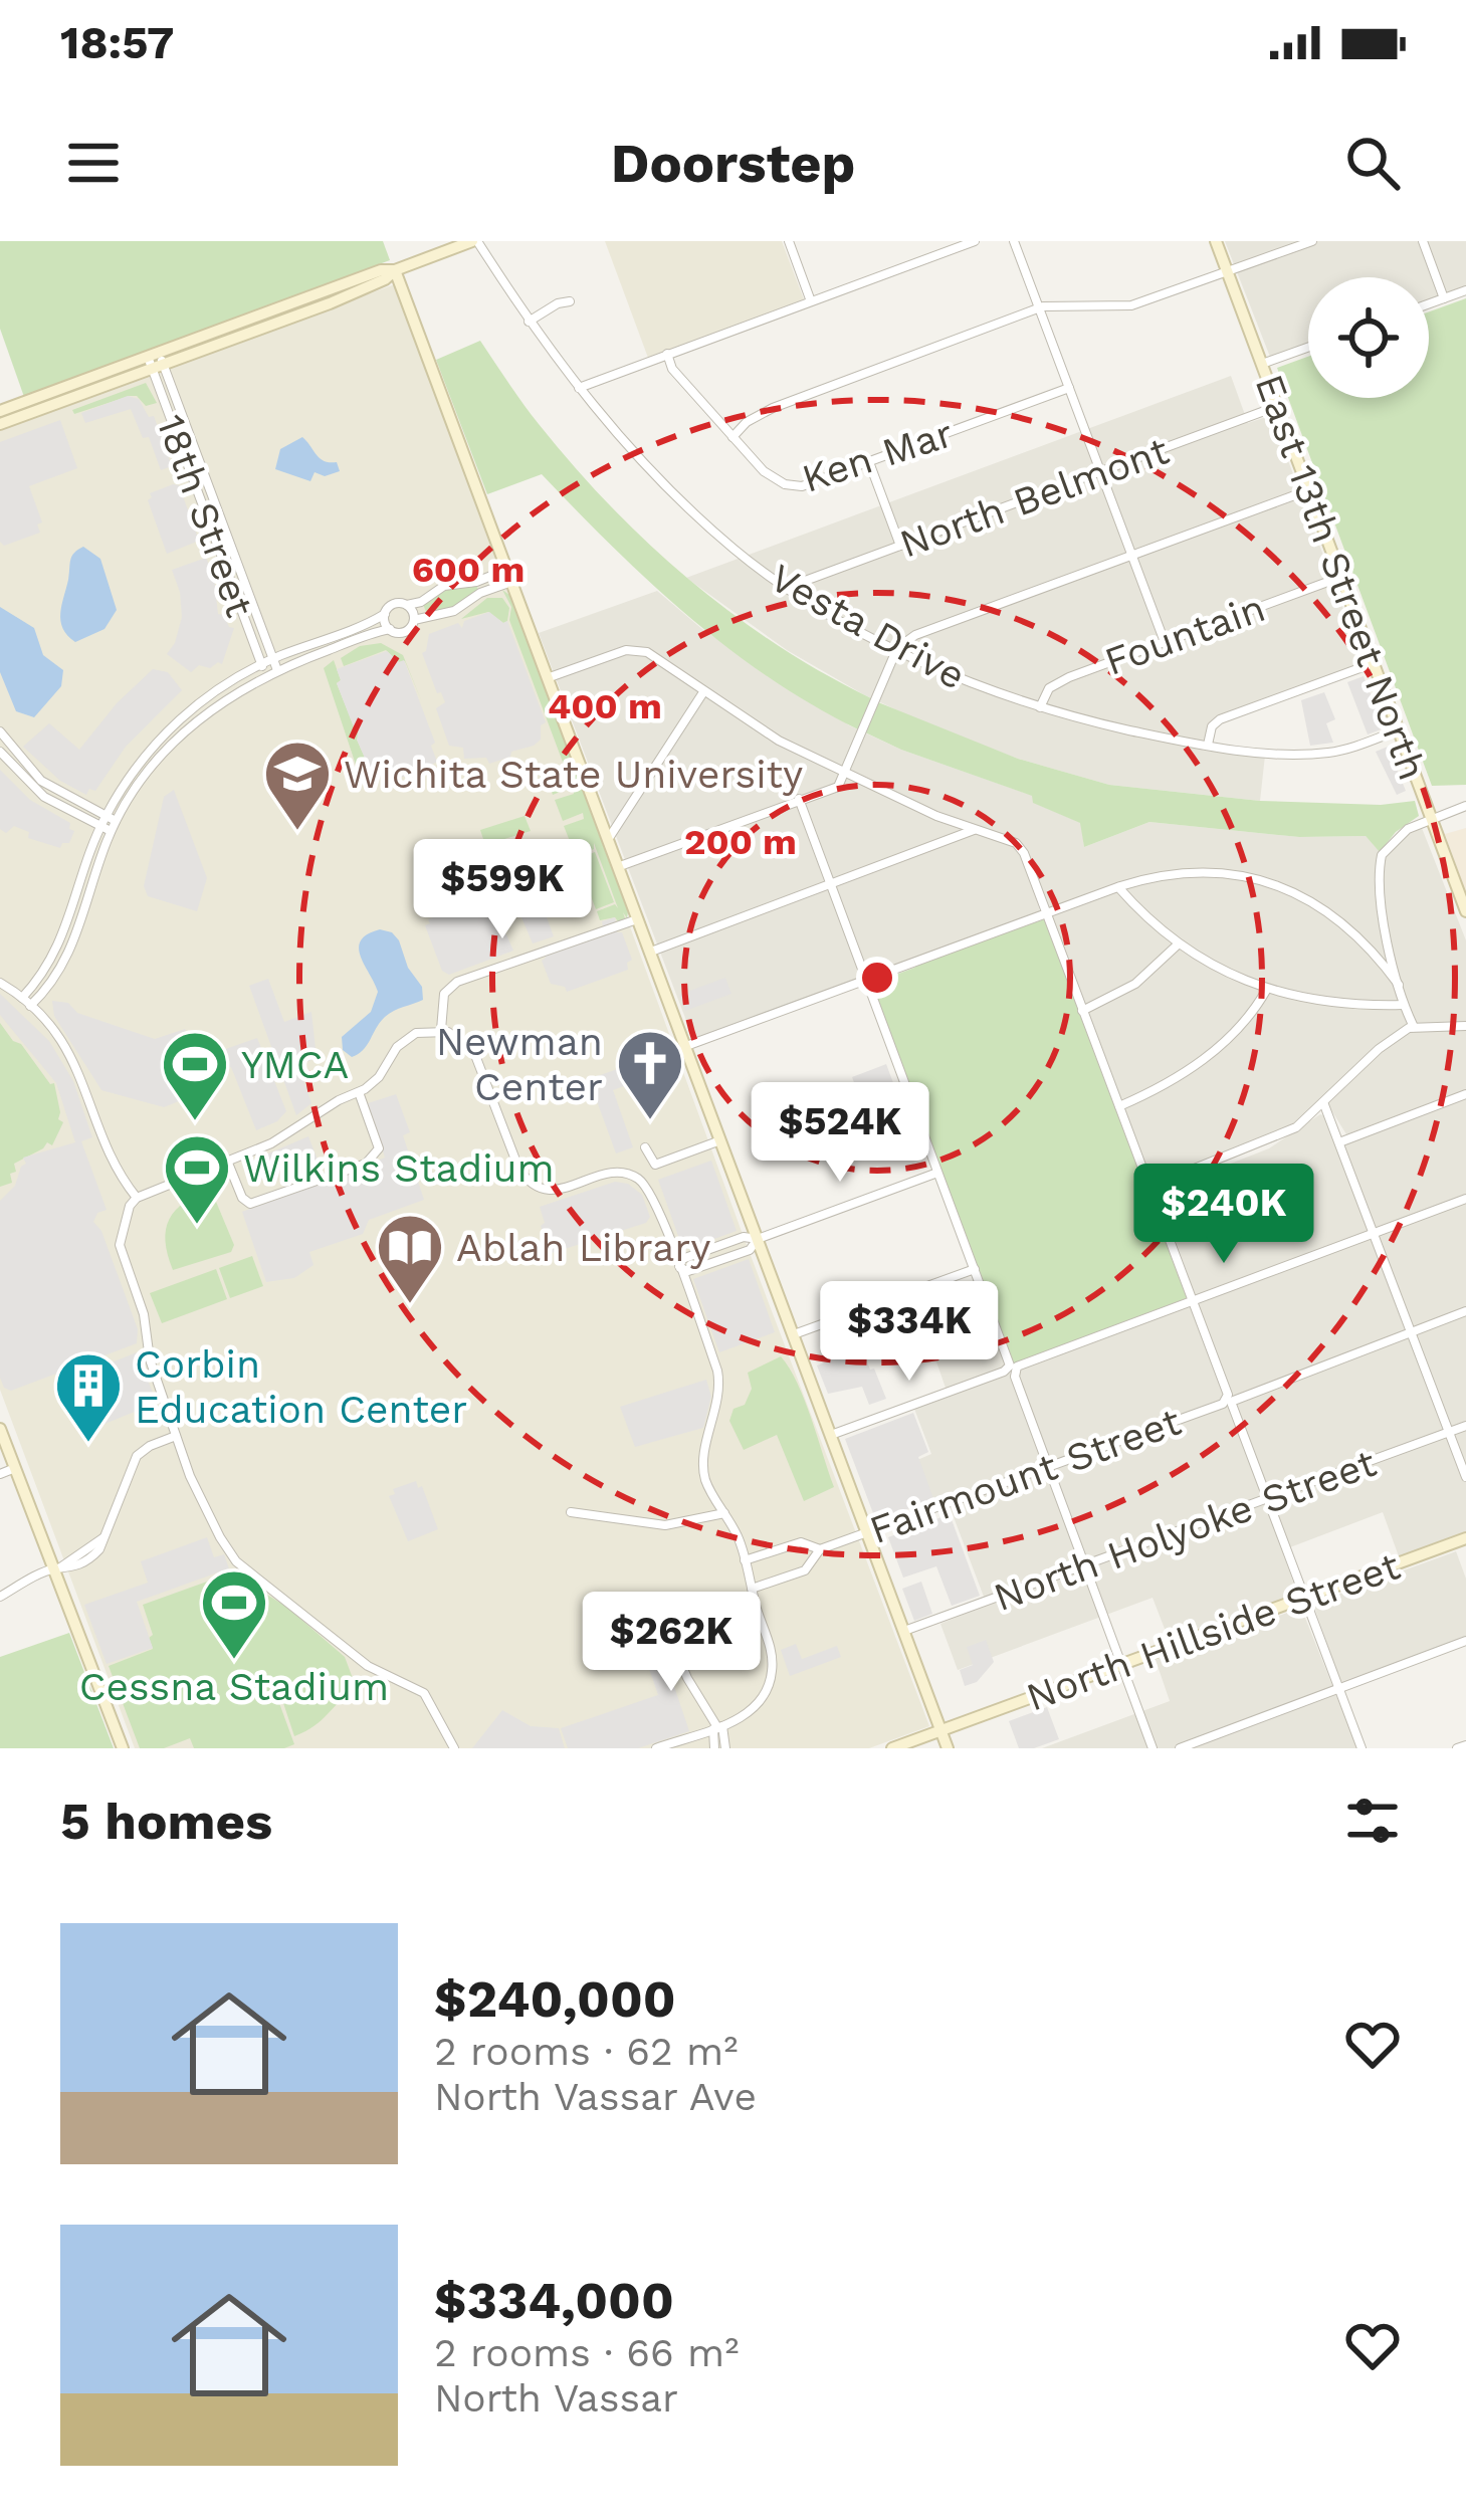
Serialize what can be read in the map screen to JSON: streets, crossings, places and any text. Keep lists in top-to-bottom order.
{
  "streets": {
    "main road": ["East 13th Street North", "North Hillside Street"],
    "street": [
      "Ken Mar",
      "North Belmont",
      "18th Street",
      "Vesta Drive",
      "Fountain",
      "Fairmount Street",
      "North Holyoke Street"
    ]
  },
  "crossings": [
    ["North Belmont", "East 13th Street North"],
    ["North Belmont", "Vesta Drive"],
    ["East 13th Street North", "Vesta Drive"],
    ["East 13th Street North", "Fountain"],
    ["Vesta Drive", "Fountain"]
  ],
  "places": {
    "school or university": ["Wichita State University"],
    "church": ["Newman Center"],
    "sports": ["YMCA", "Wilkins Stadium", "Cessna Stadium"],
    "library": ["Ablah Library"],
    "building": ["Corbin Education Center"]
  },
  "page": {
    "status": "18:57",
    "header": "Doorstep",
    "price": [
      "$599K",
      "$524K",
      "$240K",
      "$334K",
      "$262K"
    ],
    "heading": "5 homes",
    "list": [
      {
        "name": "$240,000",
        "note": "2 rooms · 62 m² · North Vassar Ave"
      },
      {
        "name": "$334,000",
        "note": "2 rooms · 66 m² · North Vassar"
      }
    ]
  },
  "rings": ["600 m", "400 m", "200 m"]
}
